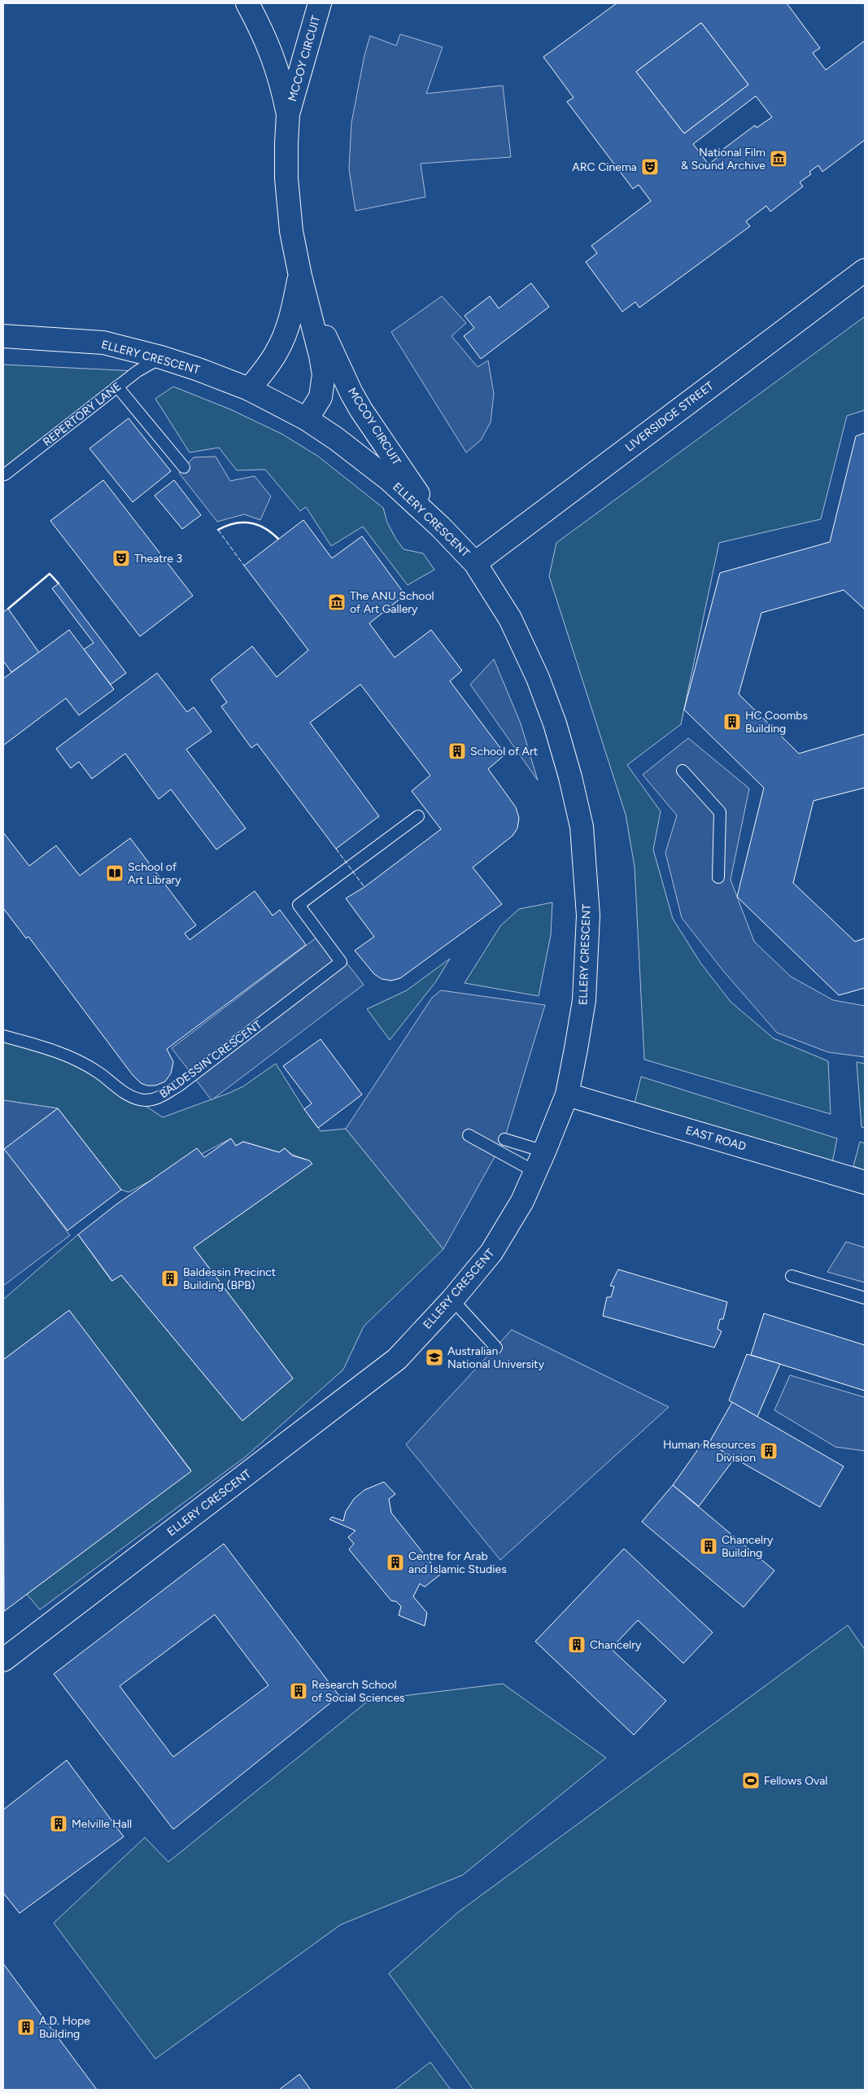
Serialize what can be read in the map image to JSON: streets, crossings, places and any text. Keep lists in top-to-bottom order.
{
  "streets": {
    "street": [
      "MCCOY CIRCUIT",
      "ELLERY CRESCENT",
      "LIVERSIDGE STREET",
      "EAST ROAD"
    ],
    "lane": ["REPERTORY LANE", "BALDESSIN CRESCENT"]
  },
  "crossings": [
    ["MCCOY CIRCUIT", "ELLERY CRESCENT"],
    ["ELLERY CRESCENT", "REPERTORY LANE"],
    ["ELLERY CRESCENT", "LIVERSIDGE STREET"],
    ["ELLERY CRESCENT", "EAST ROAD"]
  ],
  "places": {
    "museum": ["National Film & Sound Archive", "The ANU School of Art Gallery"],
    "theatre": ["ARC Cinema", "Theatre 3"],
    "building": [
      "HC Coombs Building",
      "School of Art",
      "Baldessin Precinct Building (BPB)",
      "Human Resources Division",
      "Chancelry Building",
      "Centre for Arab and Islamic Studies",
      "Chancelry",
      "Research School of Social Sciences",
      "Melville Hall",
      "A.D. Hope Building"
    ],
    "library": ["School of Art Library"],
    "school or university": ["Australian National University"],
    "sports": ["Fellows Oval"]
  }
}
